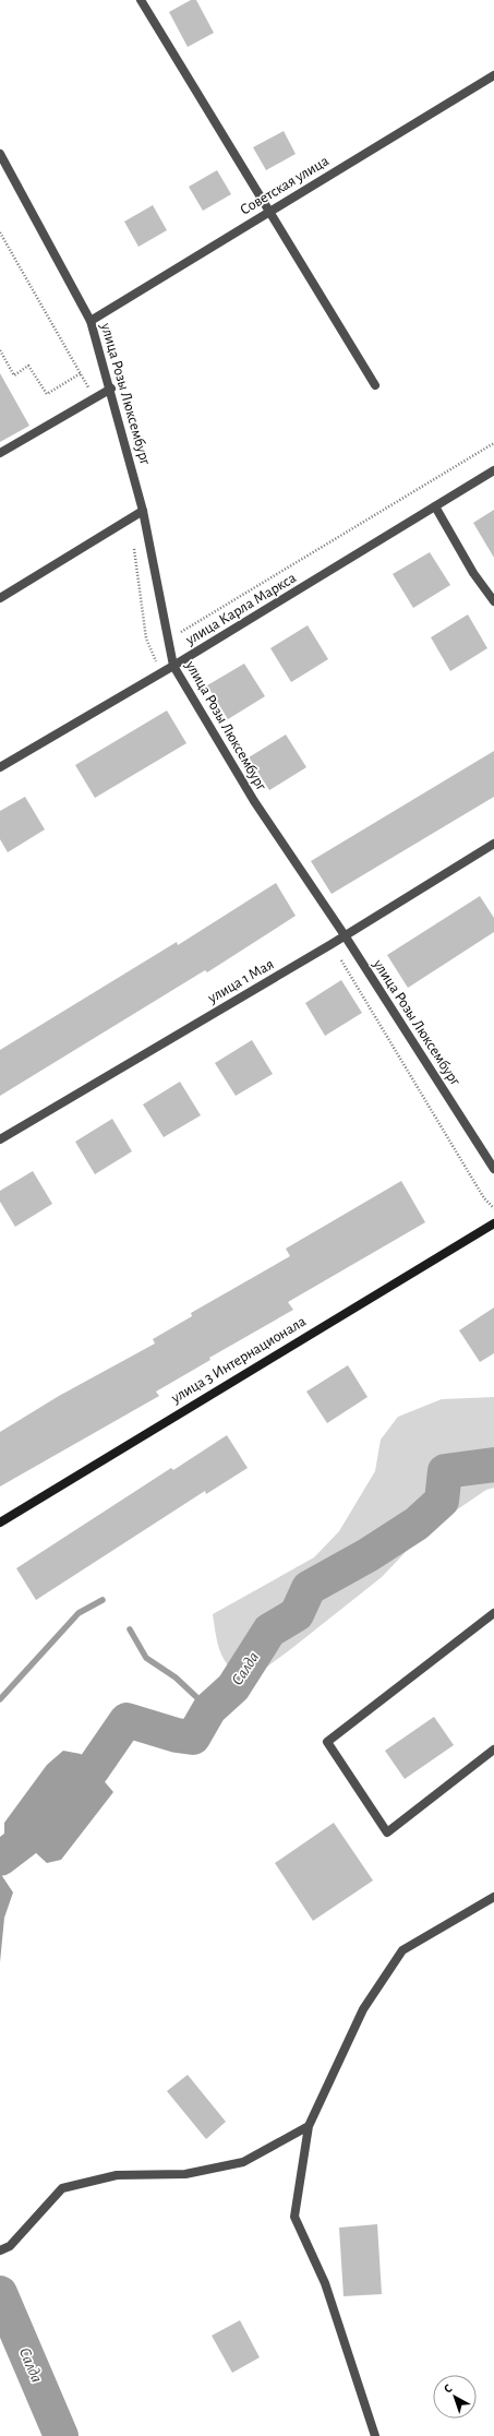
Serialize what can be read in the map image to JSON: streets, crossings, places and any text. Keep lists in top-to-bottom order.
{
  "streets": {
    "main road": ["улица 3 Интернационала"],
    "street": [
      "Советская улица",
      "улица Розы Люксембург",
      "улица Карла Маркса",
      "улица 1 Мая"
    ]
  },
  "crossings": [
    ["Советская улица", "улица Розы Люксембург"],
    ["улица Розы Люксембург", "улица Карла Маркса"],
    ["улица Розы Люксембург", "улица 1 Мая"]
  ],
  "water": ["Салда"],
  "north": "top left"
}
